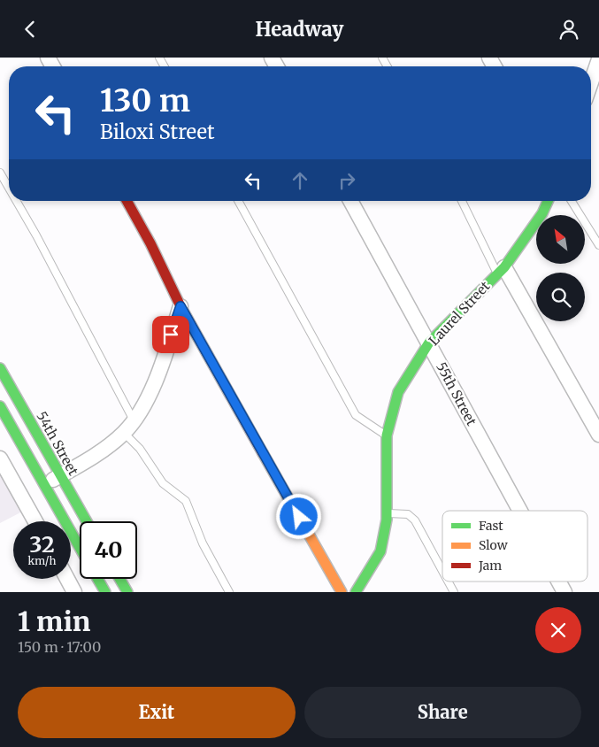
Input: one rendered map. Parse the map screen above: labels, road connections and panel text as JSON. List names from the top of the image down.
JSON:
{
  "streets": {
    "street": ["Laurel Street", "55th Street", "54th Street"]
  },
  "crossings": [
    ["Laurel Street", "55th Street"]
  ],
  "legend": ["Fast", "Slow", "Jam"],
  "north": "top left",
  "page": {
    "header": "Headway",
    "turn": ["130 m", "Biloxi Street"],
    "speed": "32 km/h",
    "limit": "40",
    "heading": ["1 min", "150 m · 17:00"],
    "buttons": ["Exit", "Share"]
  }
}
